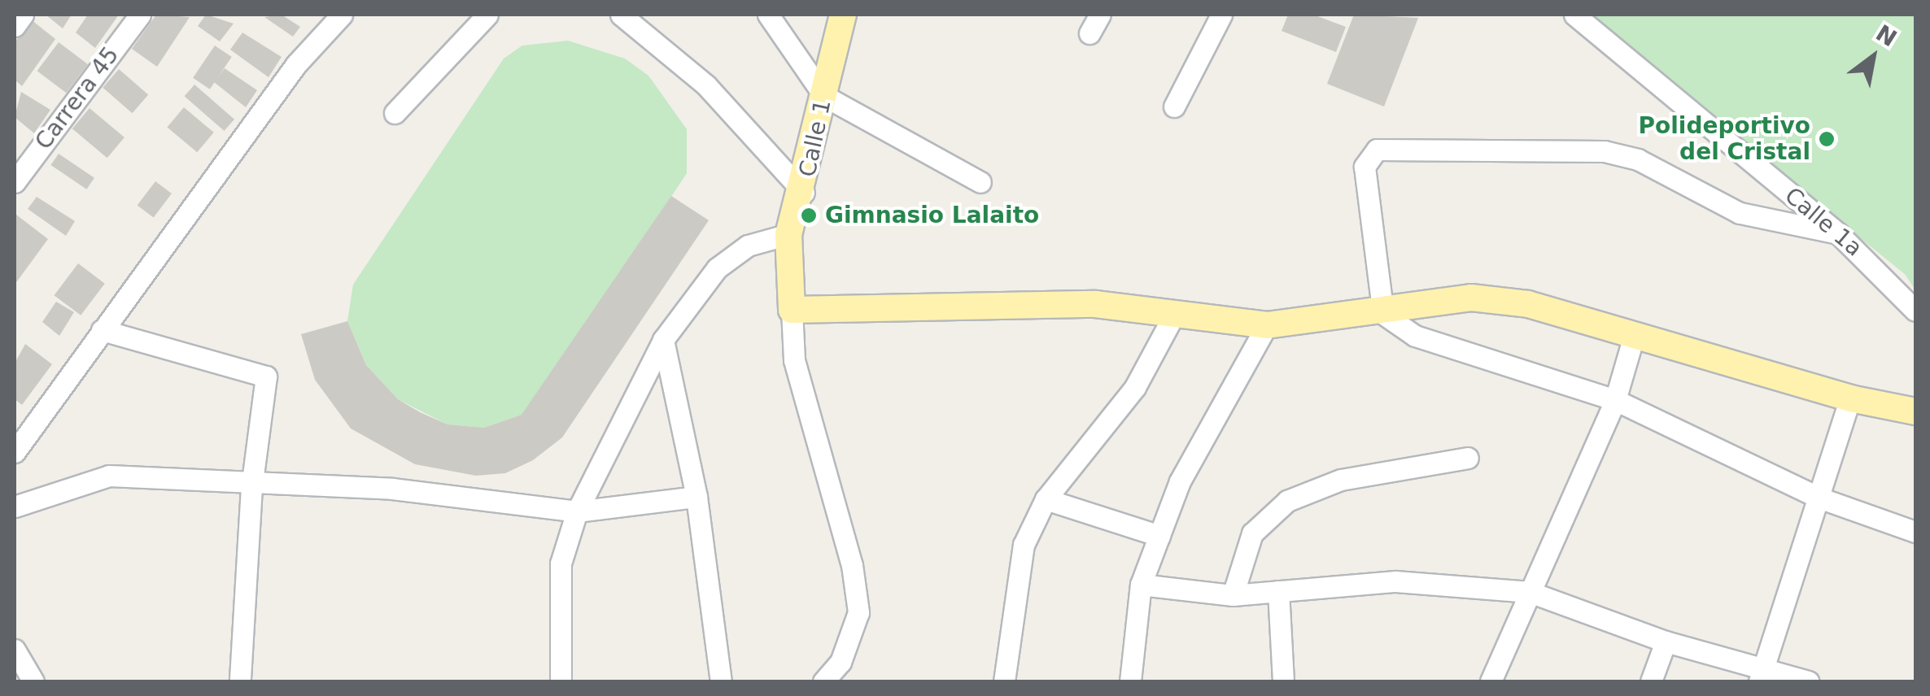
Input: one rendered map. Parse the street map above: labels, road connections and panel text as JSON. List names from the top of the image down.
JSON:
{
  "streets": {
    "main road": ["Calle 1"],
    "street": ["Carrera 45", "Calle 1a"]
  },
  "places": ["Polideportivo del Cristal", "Gimnasio Lalaito"],
  "north": "top right"
}
